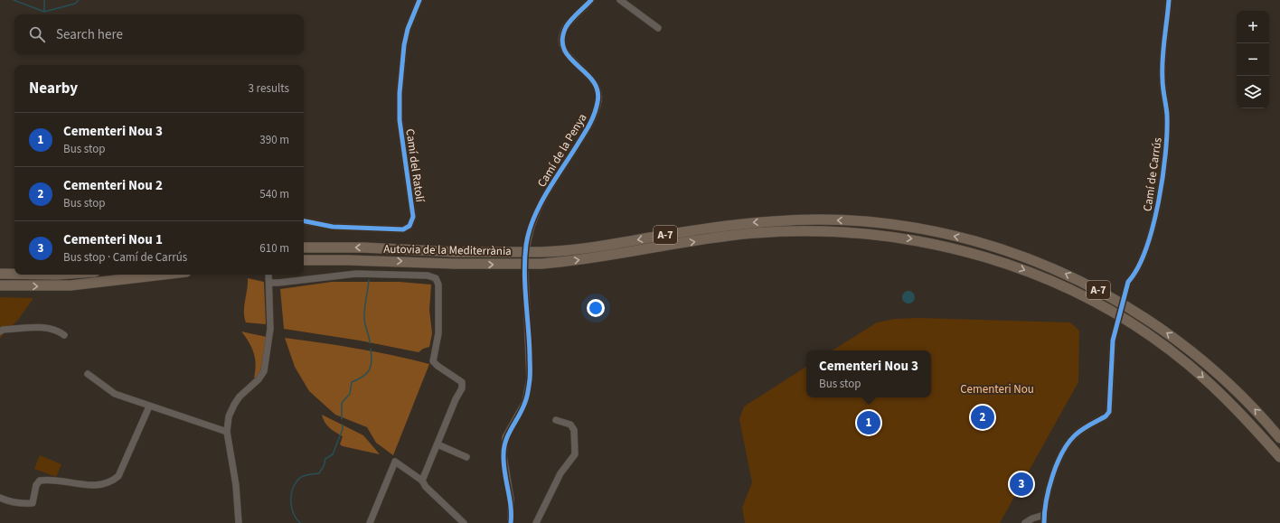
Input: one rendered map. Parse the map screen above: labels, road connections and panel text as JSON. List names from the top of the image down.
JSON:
{
  "streets": {
    "highway": ["A-7", "Autovia de la Mediterrània"],
    "street": ["Camí de la Penya", "Camí del Ratolí", "Camí de Carrús"]
  },
  "parks": ["Cementeri Nou"],
  "page": {
    "map_buttons": ["+", "−"],
    "search": "Search here",
    "heading": ["Nearby", "3 results"],
    "list": [
      {
        "mark": "1",
        "name": "Cementeri Nou 3",
        "note": "Bus stop",
        "value": "390 m"
      },
      {
        "mark": "2",
        "name": "Cementeri Nou 2",
        "note": "Bus stop",
        "value": "540 m"
      },
      {
        "mark": "3",
        "name": "Cementeri Nou 1",
        "note": "Bus stop · Camí de Carrús",
        "value": "610 m"
      }
    ],
    "popup": ["Cementeri Nou 3", "Bus stop"],
    "pins": ["2", "1", "3"]
  }
}
